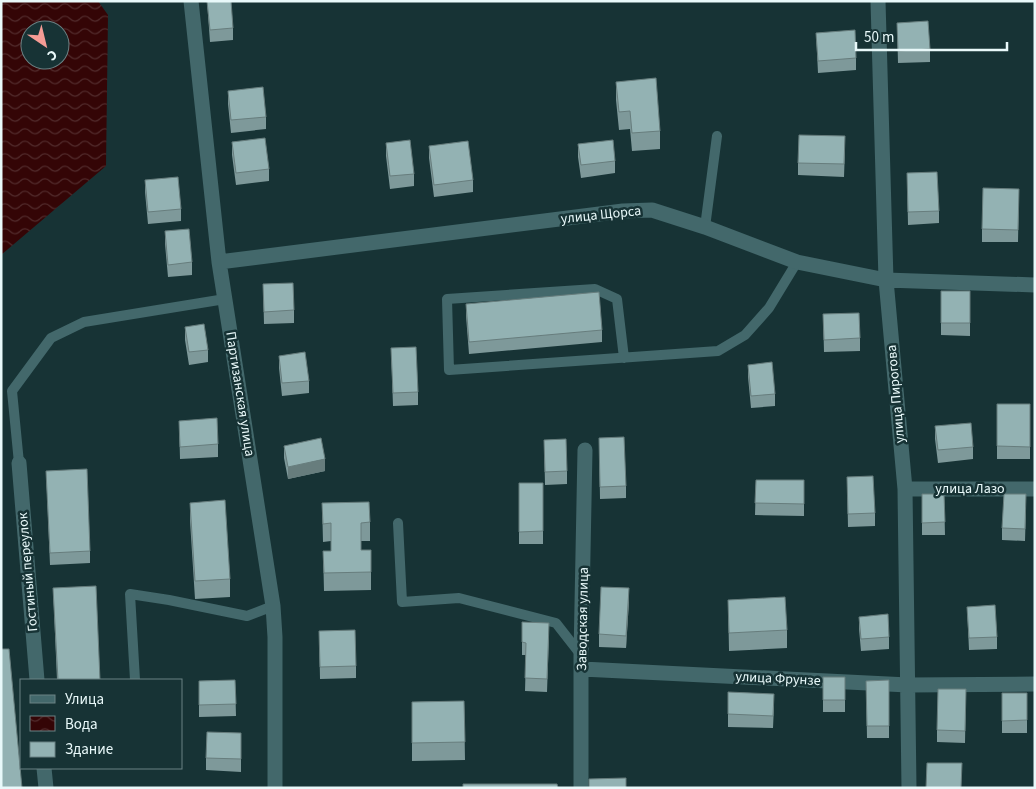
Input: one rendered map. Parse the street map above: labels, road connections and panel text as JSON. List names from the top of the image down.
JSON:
{
  "streets": {
    "street": [
      "улица Щорса",
      "Партизанская улица",
      "улица Пирогова",
      "улица Лазо",
      "Гостиный переулок",
      "Заводская улица",
      "улица Фрунзе"
    ]
  },
  "crossings": [
    ["улица Щорса", "Партизанская улица"],
    ["улица Щорса", "улица Пирогова"],
    ["улица Пирогова", "улица Лазо"],
    ["улица Пирогова", "улица Фрунзе"],
    ["Заводская улица", "улица Фрунзе"]
  ],
  "legend": ["Улица", "Вода", "Здание"],
  "scale_bar": "50 m",
  "north": "bottom right"
}
